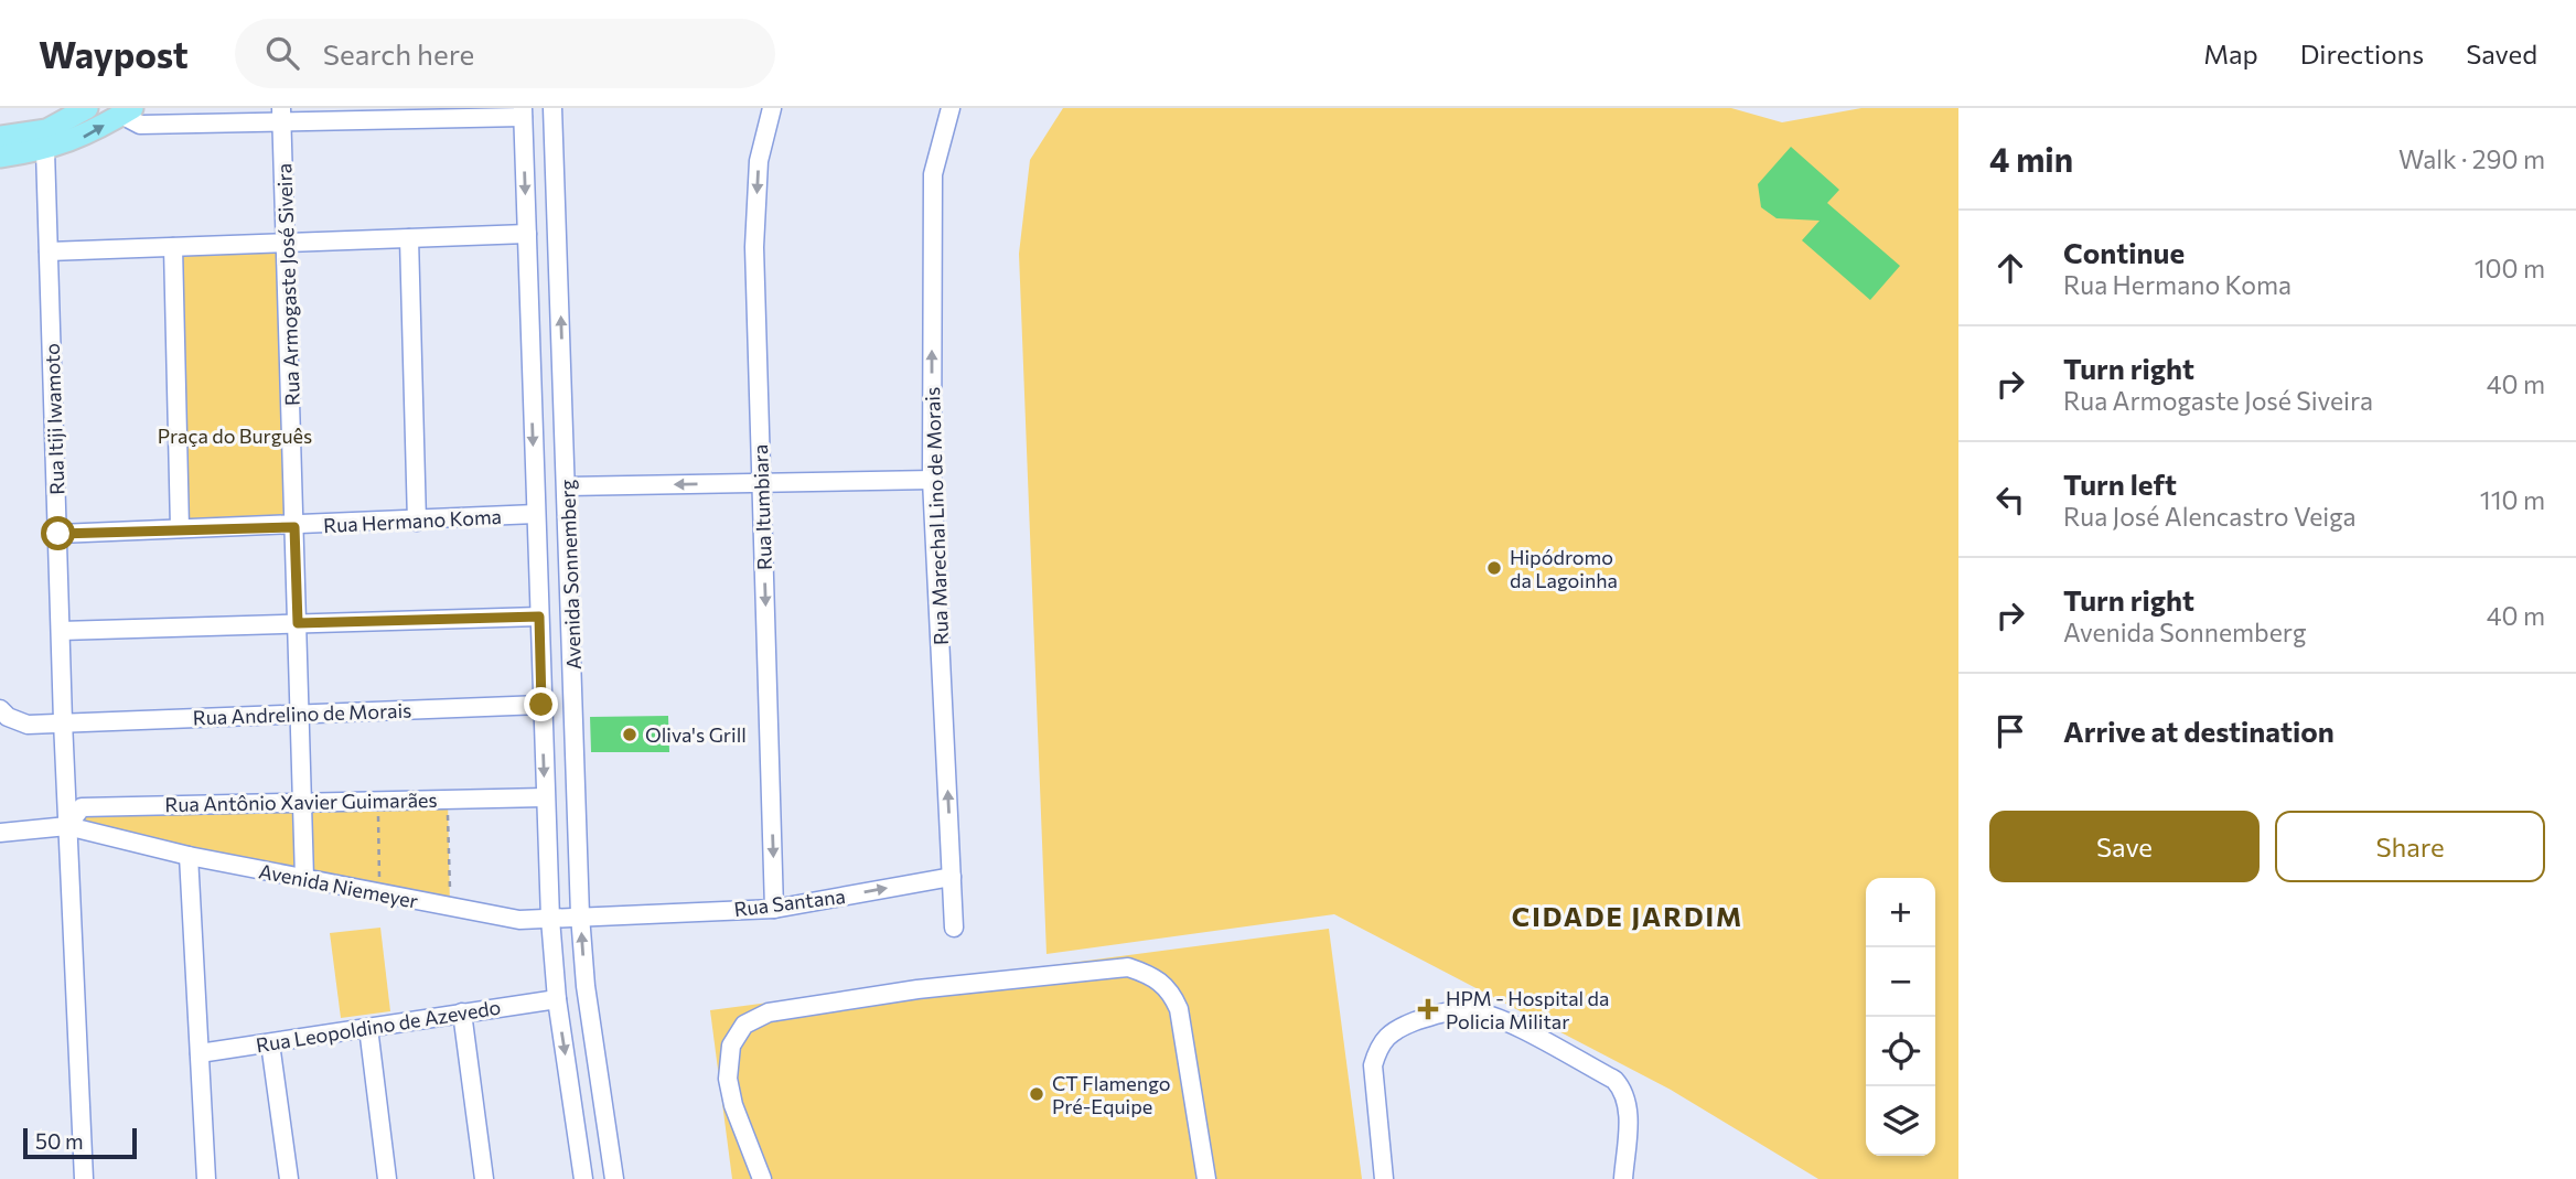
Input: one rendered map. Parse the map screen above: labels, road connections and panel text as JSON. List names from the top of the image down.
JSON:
{
  "streets": {
    "street": [
      "Rua Armogaste José Siveira",
      "Rua Itiji Iwamoto",
      "Rua Itumbiara",
      "Rua Marechal Lino de Morais",
      "Rua Hermano Koma",
      "Avenida Sonnemberg",
      "Rua Andrelino de Morais",
      "Rua Antônio Xavier Guimarães",
      "Avenida Niemeyer",
      "Rua Santana",
      "Rua Leopoldino de Azevedo"
    ]
  },
  "crossings": [
    ["Rua Armogaste José Siveira", "Rua Hermano Koma"],
    ["Rua Armogaste José Siveira", "Rua Andrelino de Morais"],
    ["Rua Armogaste José Siveira", "Rua Antônio Xavier Guimarães"],
    ["Rua Armogaste José Siveira", "Avenida Niemeyer"],
    ["Rua Itiji Iwamoto", "Rua Hermano Koma"],
    ["Rua Itiji Iwamoto", "Rua Andrelino de Morais"],
    ["Rua Itiji Iwamoto", "Rua Antônio Xavier Guimarães"],
    ["Rua Itiji Iwamoto", "Avenida Niemeyer"],
    ["Rua Itumbiara", "Rua Santana"],
    ["Rua Marechal Lino de Morais", "Rua Santana"],
    ["Rua Hermano Koma", "Avenida Sonnemberg"],
    ["Avenida Sonnemberg", "Rua Andrelino de Morais"],
    ["Avenida Sonnemberg", "Rua Antônio Xavier Guimarães"],
    ["Avenida Sonnemberg", "Avenida Niemeyer"],
    ["Avenida Sonnemberg", "Rua Santana"],
    ["Avenida Sonnemberg", "Rua Leopoldino de Azevedo"],
    ["Rua Antônio Xavier Guimarães", "Avenida Niemeyer"],
    ["Avenida Niemeyer", "Rua Santana"]
  ],
  "one_way": ["Rua Itumbiara", "Rua Marechal Lino de Morais", "Rua Santana"],
  "districts": ["CIDADE JARDIM"],
  "parks": ["Praça do Burguês"],
  "places": {
    "other": ["Hipódromo da Lagoinha", "Oliva's Grill", "CT Flamengo Pré-Equipe"],
    "health": ["HPM - Hospital da Policia Militar"]
  },
  "scale_bar": "50 m",
  "page": {
    "header": "Waypost",
    "search": "Search here",
    "nav": ["Map", "Directions", "Saved"],
    "heading": ["4 min", "Walk · 290 m"],
    "list": [
      ["Continue", "Rua Hermano Koma", "100 m"],
      ["Turn right", "Rua Armogaste José Siveira", "40 m"],
      ["Turn left", "Rua José Alencastro Veiga", "110 m"],
      ["Turn right", "Avenida Sonnemberg", "40 m"],
      "Arrive at destination"
    ],
    "buttons": ["Save", "Share"],
    "map_buttons": ["+", "−"],
    "scale": "50 m"
  }
}
